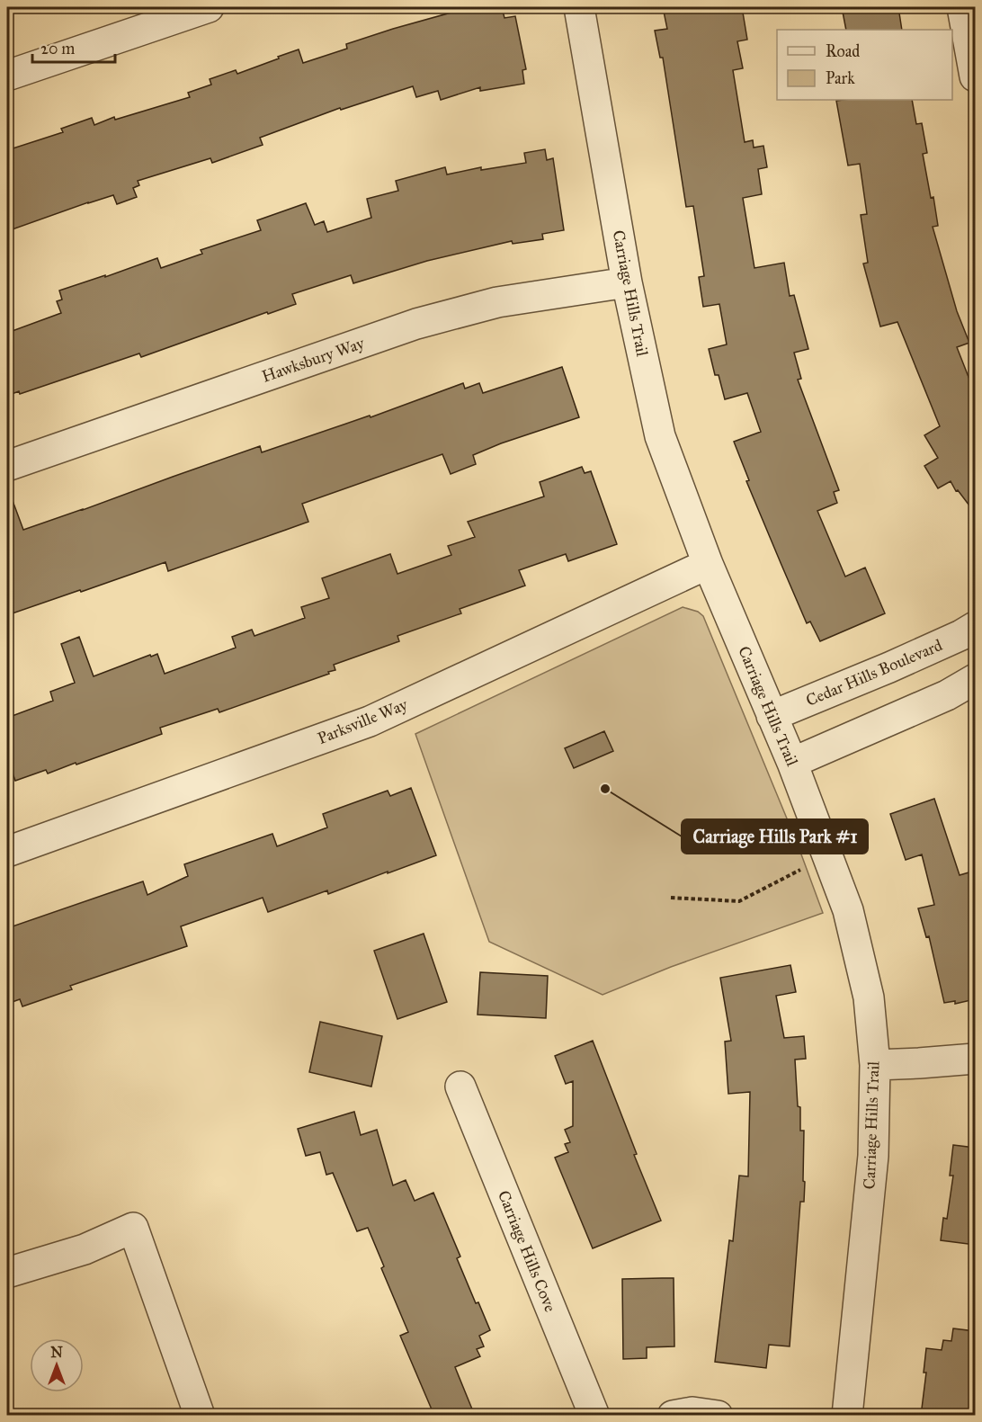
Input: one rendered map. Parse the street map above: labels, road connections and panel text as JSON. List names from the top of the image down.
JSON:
{
  "streets": {
    "street": [
      "Carriage Hills Trail",
      "Hawksbury Way",
      "Cedar Hills Boulevard",
      "Parksville Way",
      "Carriage Hills Cove"
    ]
  },
  "crossings": [
    ["Carriage Hills Trail", "Hawksbury Way"],
    ["Carriage Hills Trail", "Cedar Hills Boulevard"],
    ["Carriage Hills Trail", "Parksville Way"]
  ],
  "places": ["Carriage Hills Park #1"],
  "legend": ["Road", "Park"],
  "scale_bar": "20 m",
  "north": "top"
}
